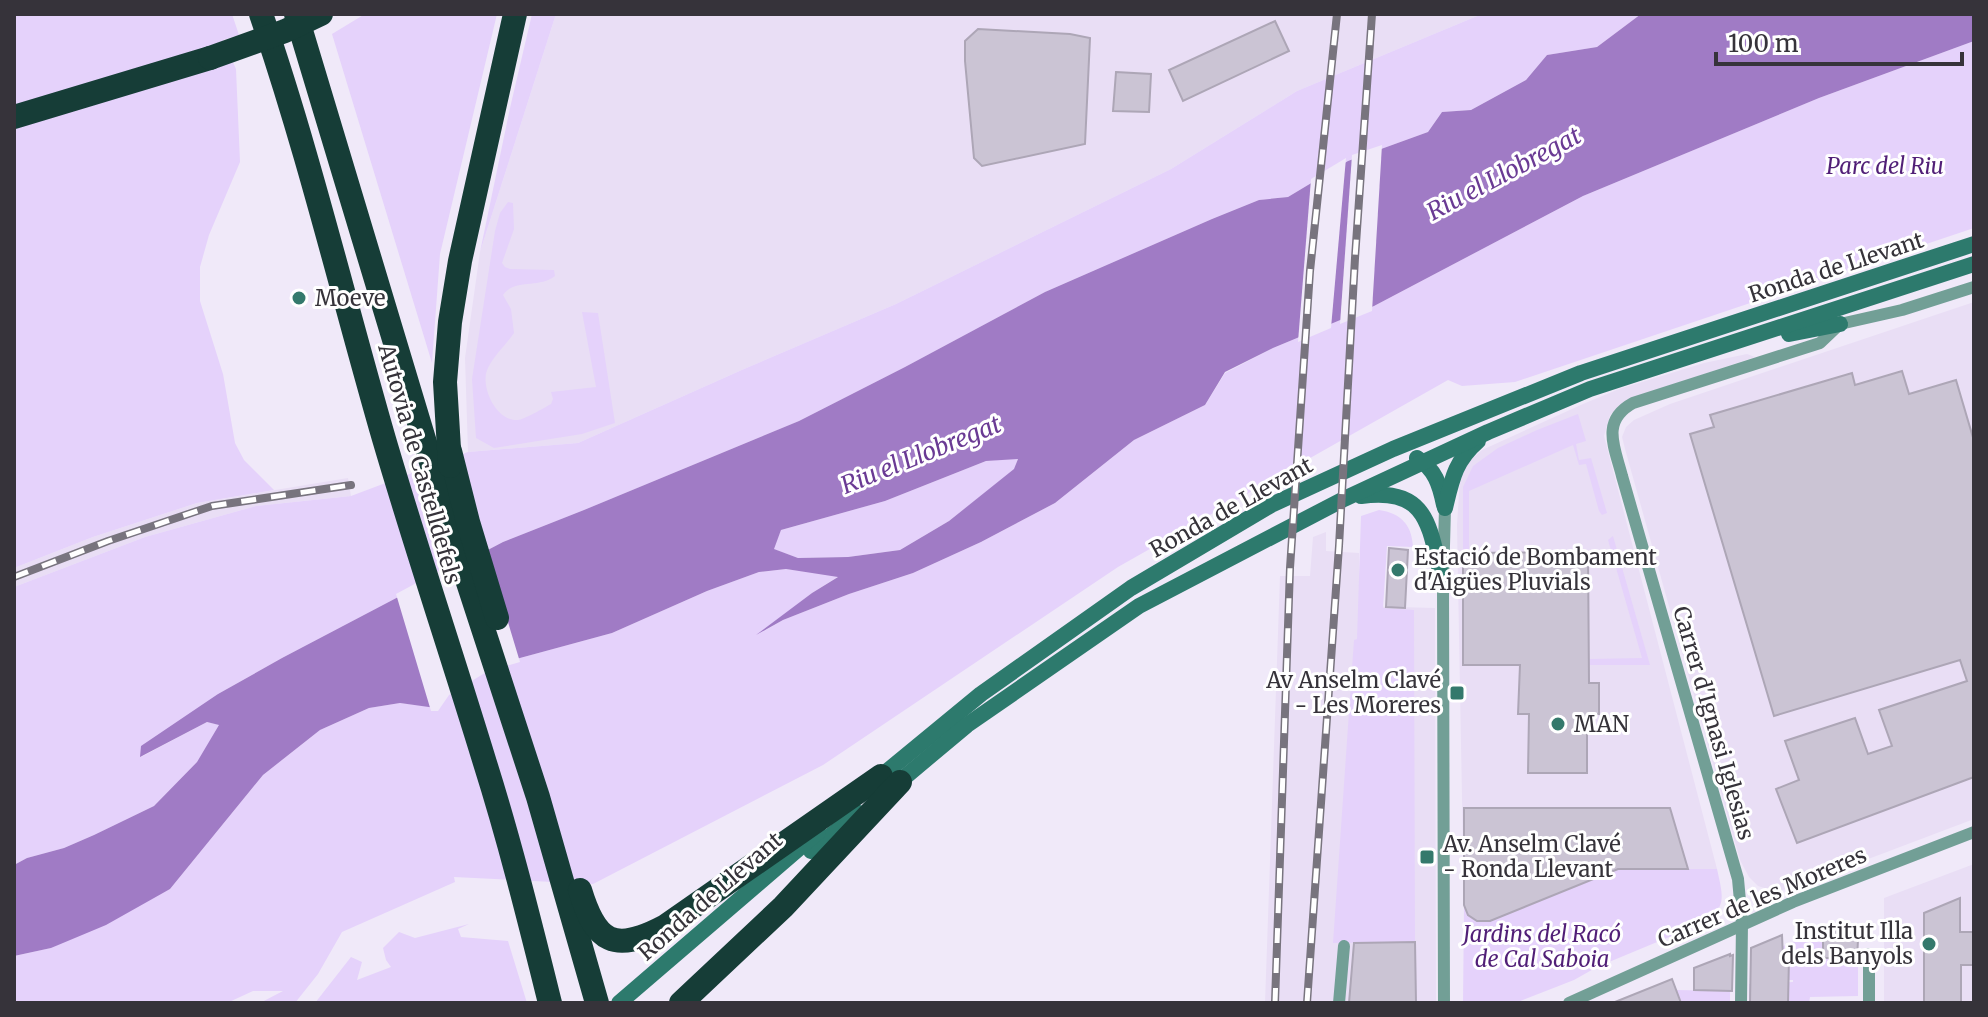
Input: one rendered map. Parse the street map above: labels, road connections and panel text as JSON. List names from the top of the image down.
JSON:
{
  "streets": {
    "highway": ["Autovia de Castelldefels"],
    "main road": ["Ronda de Llevant"],
    "street": ["Carrer d'Ignasi Iglesias", "Carrer de les Moreres"]
  },
  "crossings": [
    ["Carrer d'Ignasi Iglesias", "Carrer de les Moreres"]
  ],
  "water": ["Riu el Llobregat"],
  "parks": ["Parc del Riu", "Jardins del Racó de Cal Saboia"],
  "places": {
    "other": [
      "Moeve",
      "Estació de Bombament d'Aigües Pluvials",
      "MAN",
      "Institut Illa dels Banyols"
    ],
    "transit": ["Av Anselm Clavé - Les Moreres", "Av. Anselm Clavé - Ronda Llevant"]
  },
  "scale_bar": "100 m"
}
